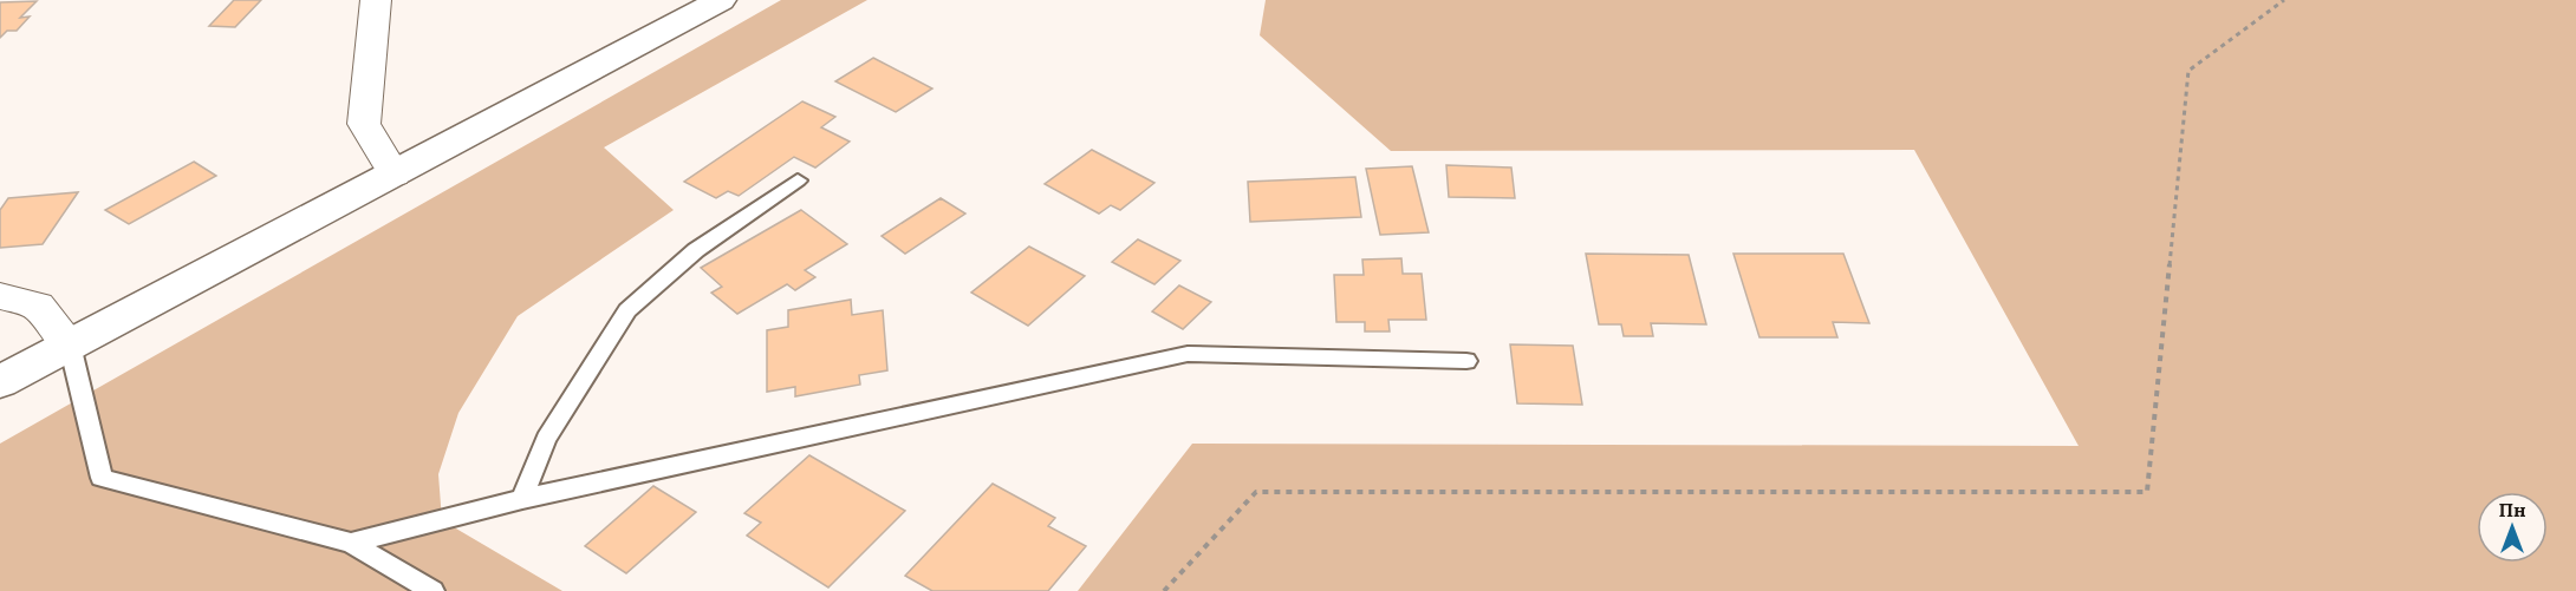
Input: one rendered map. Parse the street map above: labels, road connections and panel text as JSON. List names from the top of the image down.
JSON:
{
  "north": "top"
}
